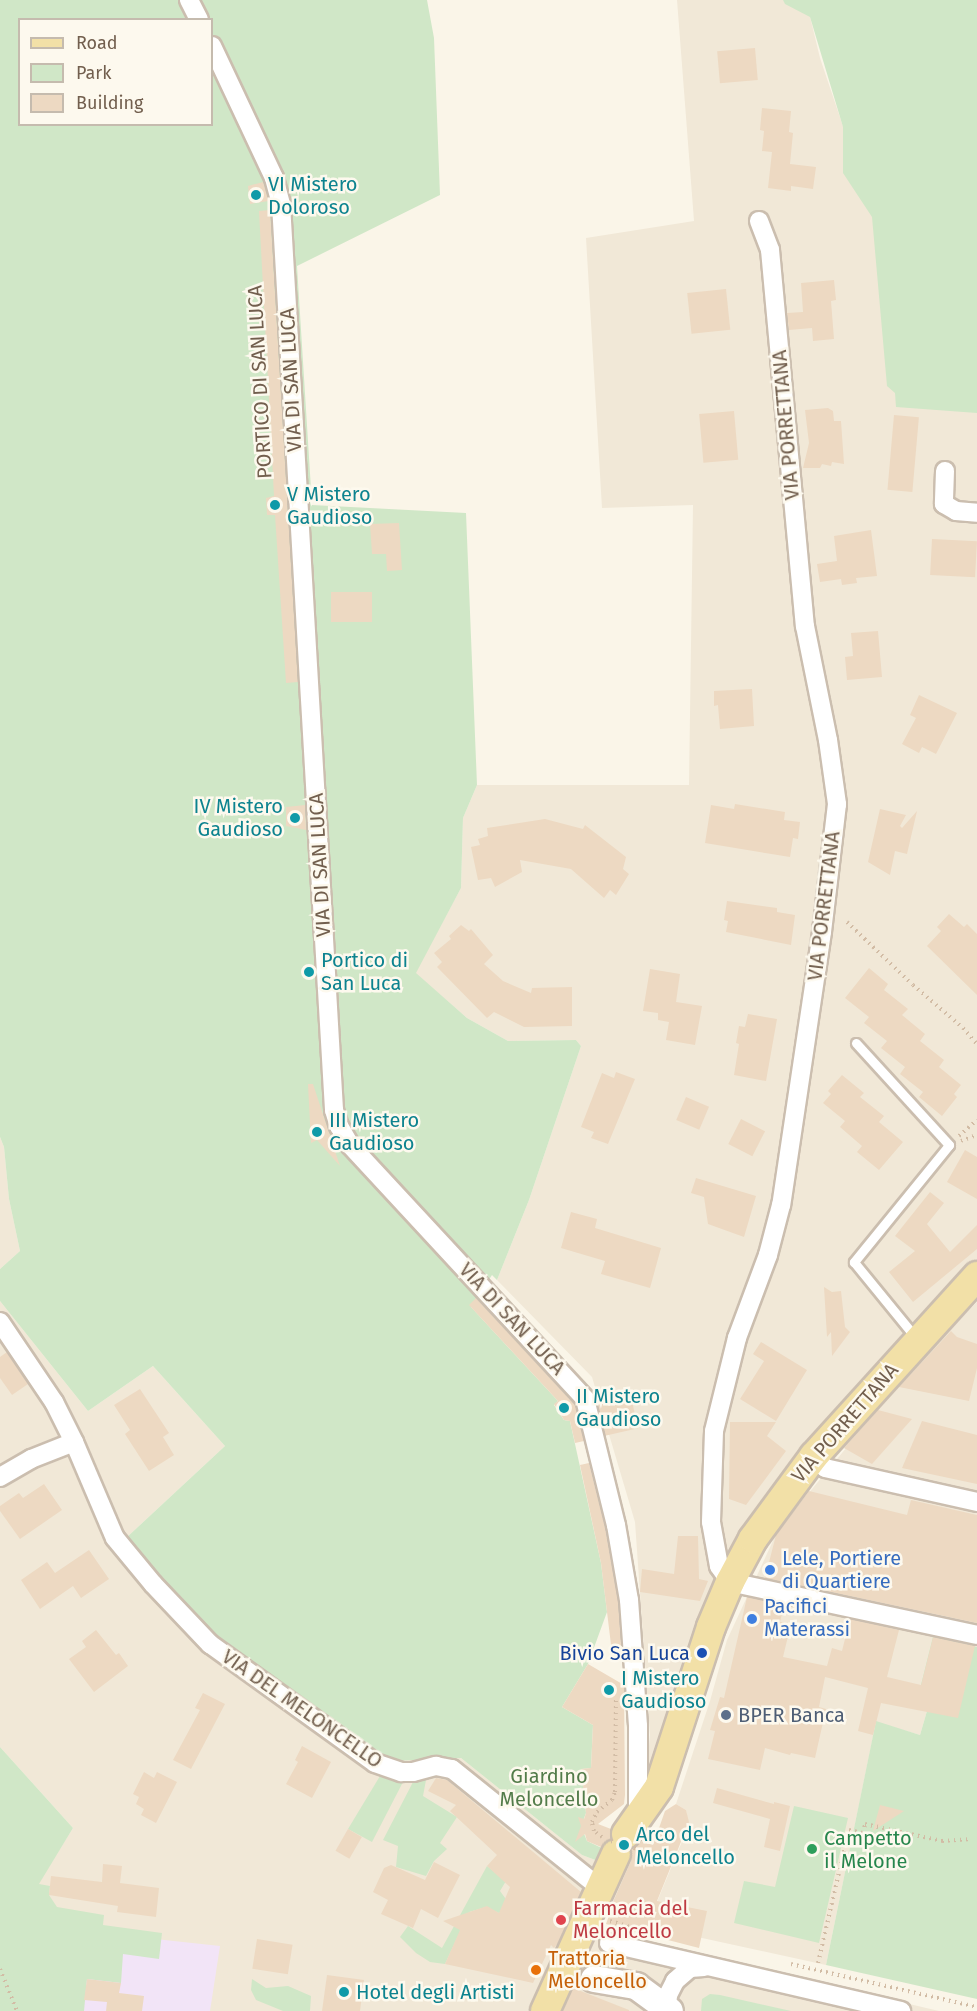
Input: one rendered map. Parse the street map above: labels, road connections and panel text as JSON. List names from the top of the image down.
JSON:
{
  "streets": {
    "main road": ["VIA PORRETTANA"],
    "street": ["VIA DI SAN LUCA", "VIA DEL MELONCELLO"]
  },
  "crossings": [
    ["VIA DI SAN LUCA", "VIA PORRETTANA"],
    ["VIA PORRETTANA", "VIA DEL MELONCELLO"]
  ],
  "parks": ["Giardino Meloncello"],
  "places": [
    "VI Mistero Doloroso",
    "V Mistero Gaudioso",
    "IV Mistero Gaudioso",
    "Portico di San Luca",
    "III Mistero Gaudioso",
    "II Mistero Gaudioso",
    "Lele, Portiere di Quartiere",
    "Pacifici Materassi",
    "Bivio San Luca",
    "I Mistero Gaudioso",
    "BPER Banca",
    "Arco del Meloncello",
    "Campetto il Melone",
    "Farmacia del Meloncello",
    "Trattoria Meloncello",
    "Hotel degli Artisti"
  ],
  "legend": ["Road", "Park", "Building"]
}
